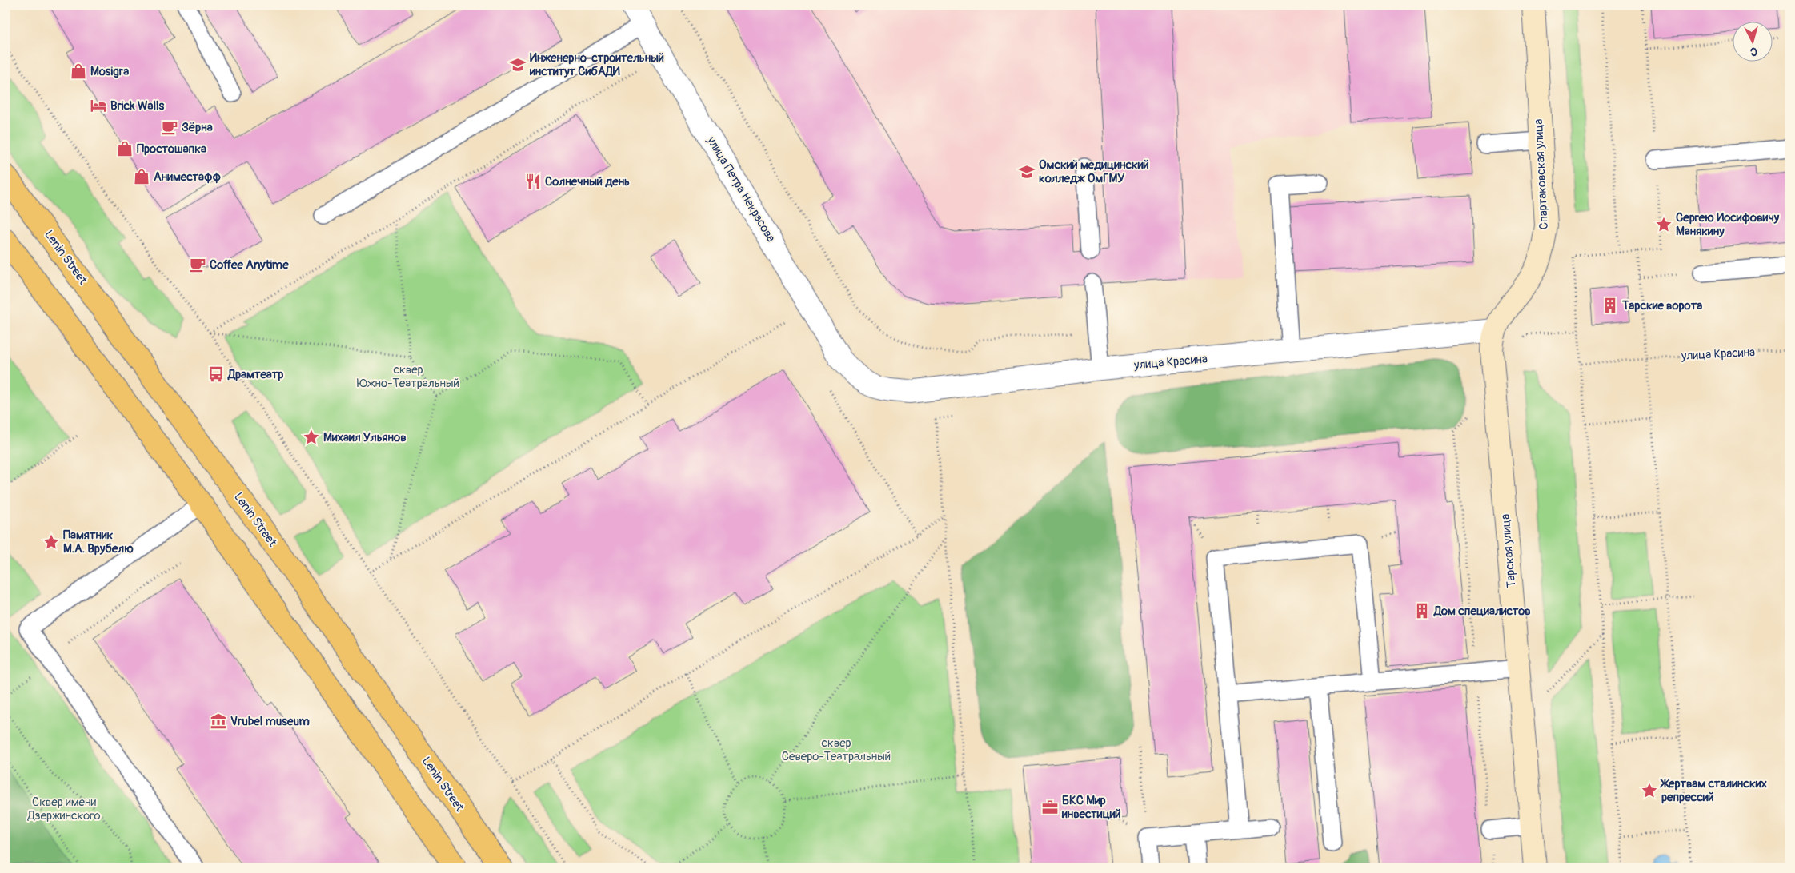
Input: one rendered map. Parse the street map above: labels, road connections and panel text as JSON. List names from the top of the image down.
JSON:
{
  "streets": {
    "main road": ["Lenin Street"],
    "street": [
      "Спартаковская улица",
      "улица Петра Некрасова",
      "улица Красина",
      "Тарская улица"
    ]
  },
  "crossings": [
    ["Спартаковская улица", "улица Красина"],
    ["Спартаковская улица", "Тарская улица"],
    ["улица Петра Некрасова", "улица Красина"],
    ["улица Красина", "Тарская улица"]
  ],
  "parks": ["сквер Южно-Театральный", "сквер Северо-Театральный", "Сквер имени Дзержинского"],
  "places": {
    "school or university": ["Инженерно-строительный институт СибАДИ", "Омский медицинский колледж ОмГМУ"],
    "shop": ["Mosigra", "Простошапка", "Аниместафф"],
    "hotel": ["Brick Walls"],
    "cafe": ["Зёрна", "Coffee Anytime"],
    "restaurant": ["Солнечный день"],
    "place": [
      "Сергею Иосифовичу Манякину",
      "Михаил Ульянов",
      "Памятник М.А. Врубелю",
      "Жертвам сталинских репрессий"
    ],
    "building": ["Тарские ворота", "Дом специалистов"],
    "bus stop": ["Драмтеатр"],
    "museum": ["Vrubel museum"],
    "office": ["БКС Мир инвестиций"]
  },
  "north": "bottom"
}
